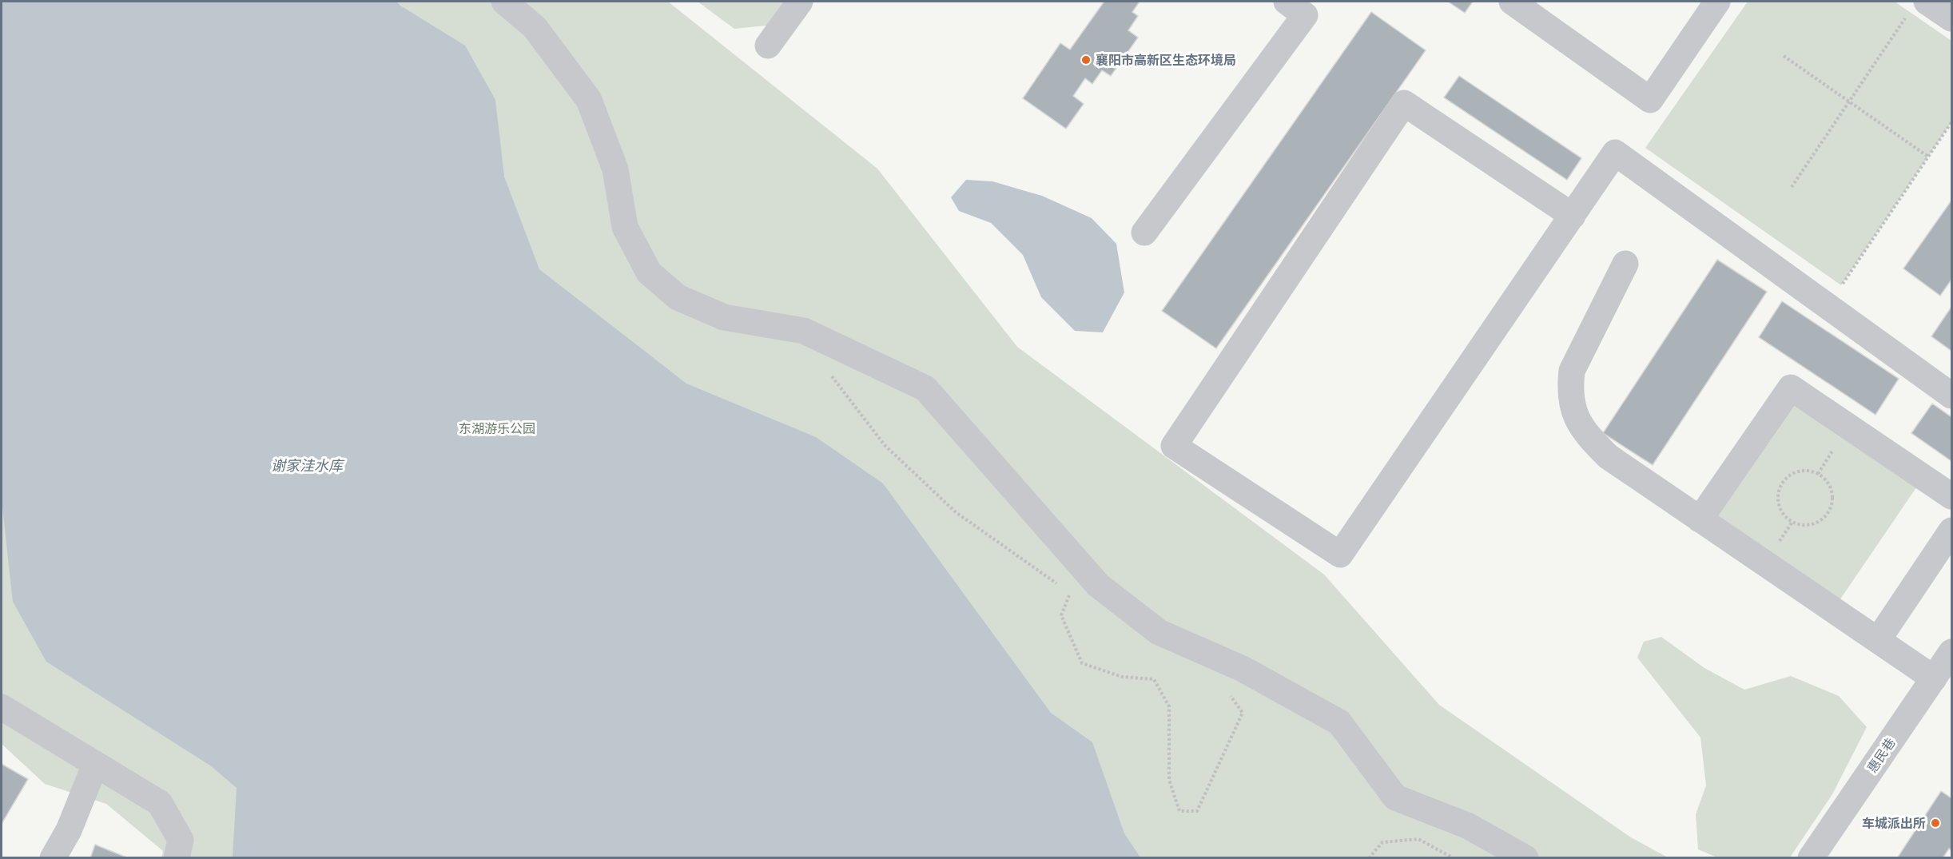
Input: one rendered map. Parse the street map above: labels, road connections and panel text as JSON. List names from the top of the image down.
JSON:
{
  "streets": {
    "street": ["惠民巷"]
  },
  "water": ["谢家洼水库"],
  "parks": ["东湖游乐公园"],
  "places": ["襄阳市高新区生态环境局", "车城派出所"]
}
